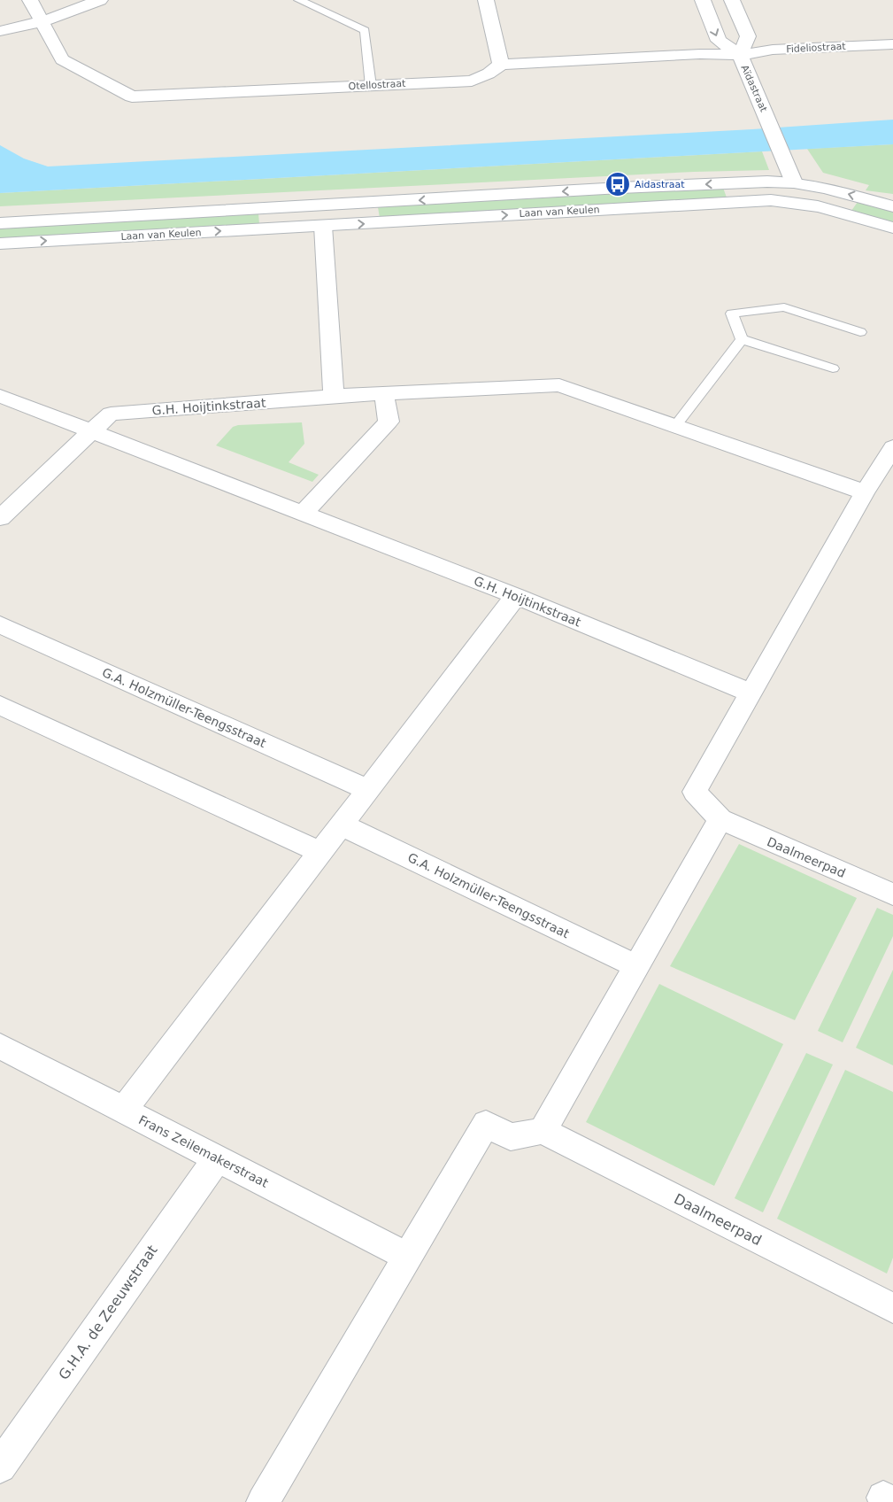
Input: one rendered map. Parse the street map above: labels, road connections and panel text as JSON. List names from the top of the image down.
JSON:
{
  "streets": {
    "street": [
      "Fideliostraat",
      "Otellostraat",
      "Aïdastraat",
      "Laan van Keulen",
      "G.H. Hoijtinkstraat",
      "G.A. Holzmüller-Teengsstraat",
      "Daalmeerpad",
      "Frans Zeilemakerstraat",
      "G.H.A. de Zeeuwstraat"
    ]
  },
  "crossings": [
    ["Fideliostraat", "Otellostraat"],
    ["Fideliostraat", "Aïdastraat"],
    ["Otellostraat", "Aïdastraat"],
    ["Aïdastraat", "Laan van Keulen"],
    ["G.H. Hoijtinkstraat", "Daalmeerpad"],
    ["Frans Zeilemakerstraat", "G.H.A. de Zeeuwstraat"]
  ],
  "places": {
    "bus stop": ["Aidastraat"]
  }
}
